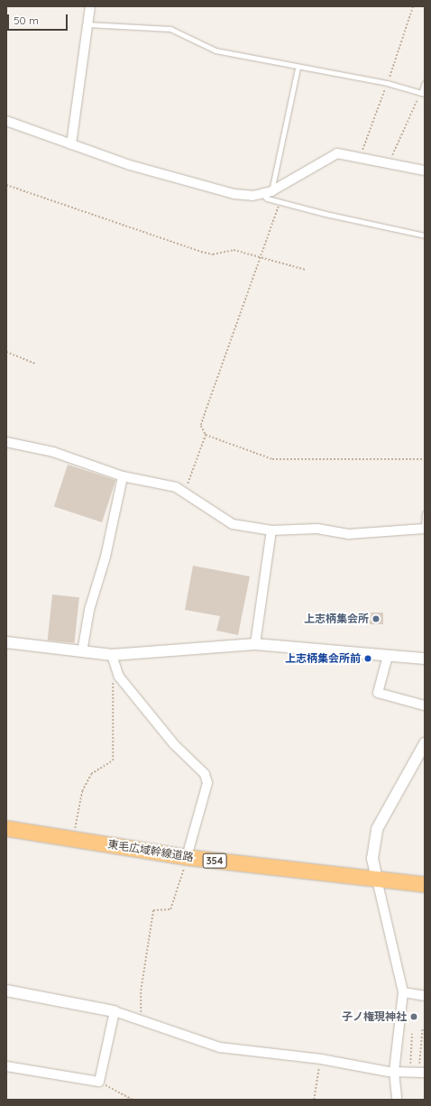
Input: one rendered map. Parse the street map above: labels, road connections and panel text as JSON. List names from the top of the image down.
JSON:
{
  "streets": {
    "highway": ["東毛広域幹線道路", "354"]
  },
  "places": ["上志柄集会所", "上志柄集会所前", "子ノ権現神社"],
  "scale_bar": "50 m"
}
